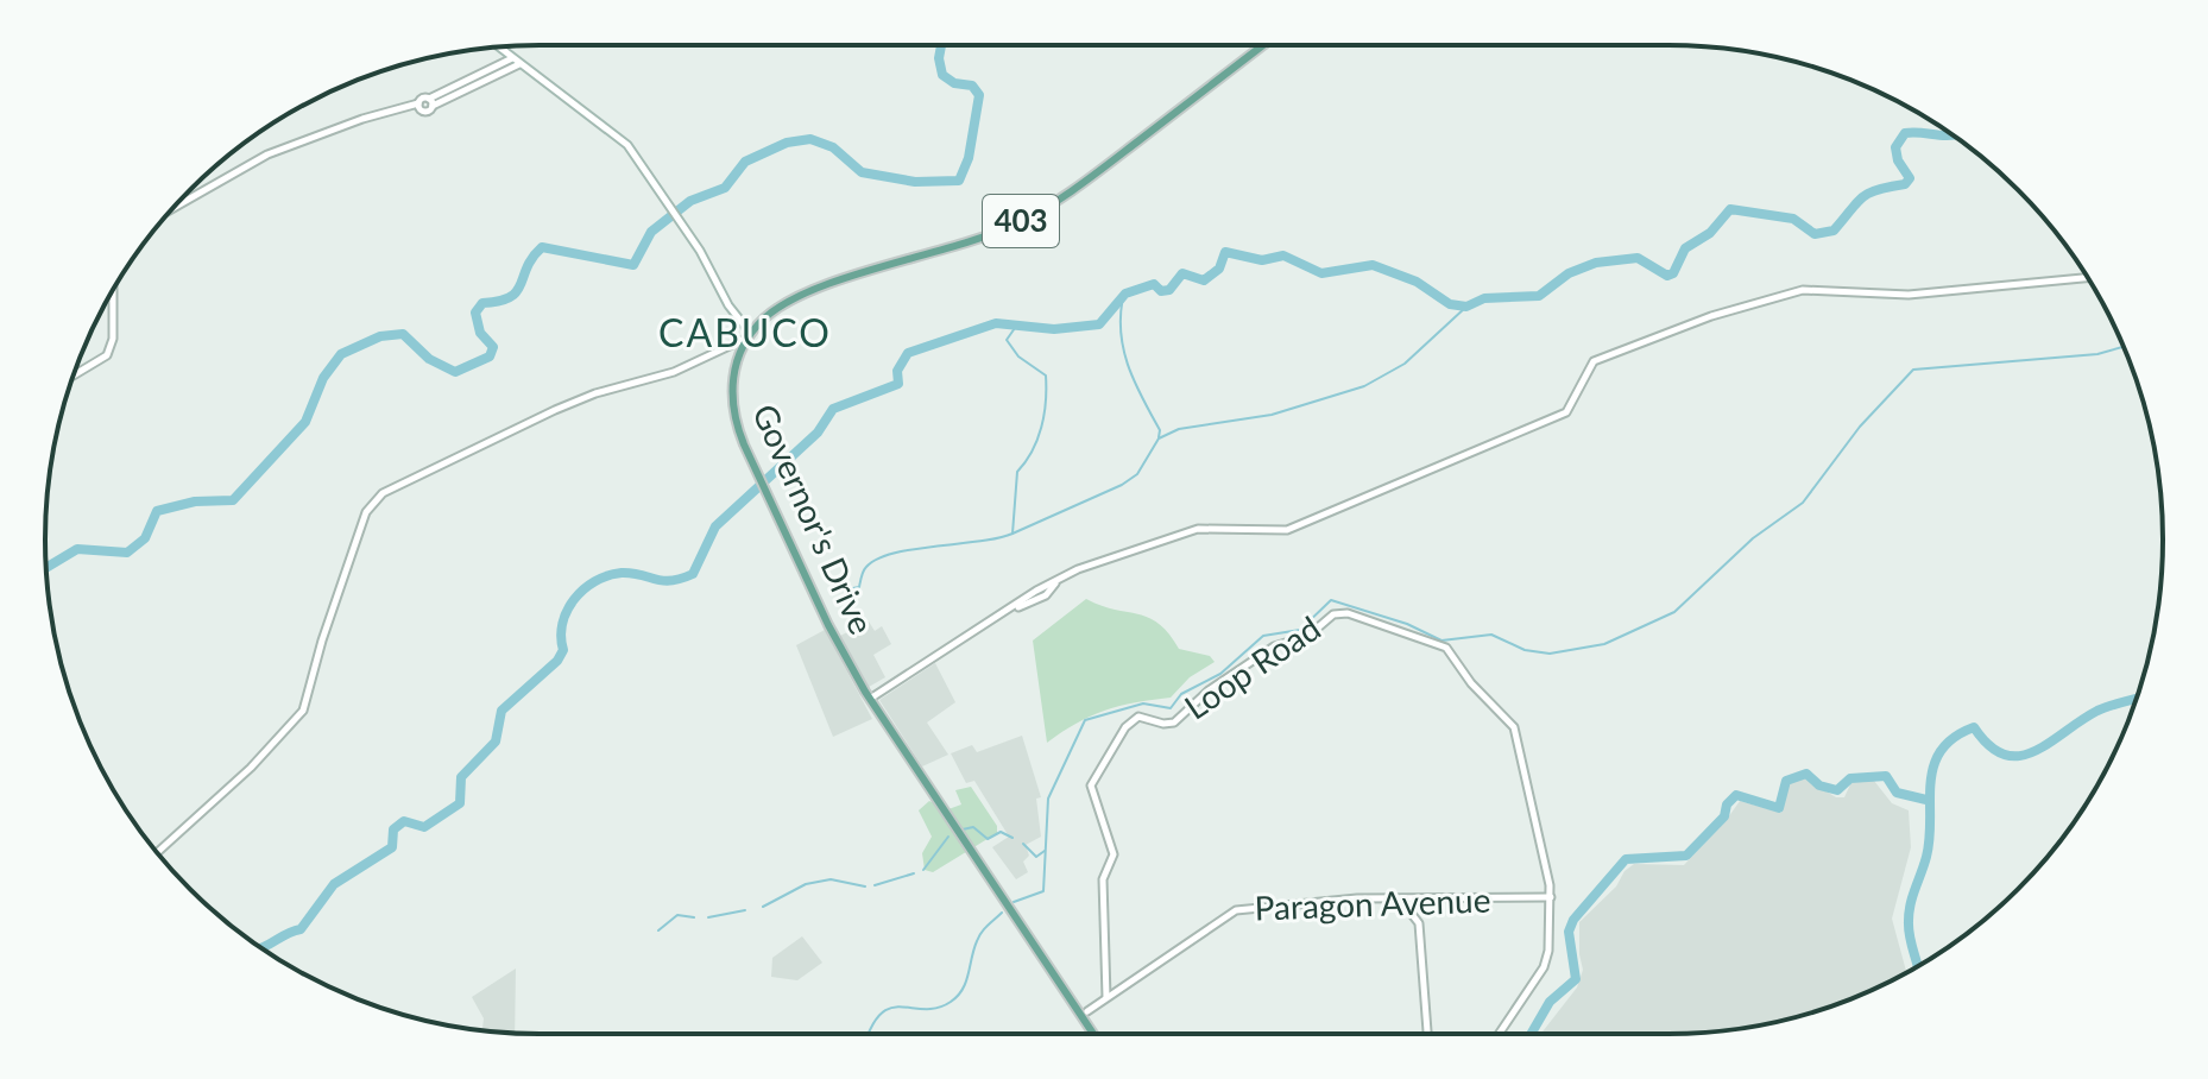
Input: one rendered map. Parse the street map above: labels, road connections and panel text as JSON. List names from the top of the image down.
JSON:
{
  "streets": {
    "main road": ["403", "Governor's Drive"],
    "street": ["Loop Road", "Paragon Avenue"]
  },
  "crossings": [
    ["403", "Governor's Drive"],
    ["Loop Road", "Paragon Avenue"]
  ],
  "districts": ["CABUCO"]
}
